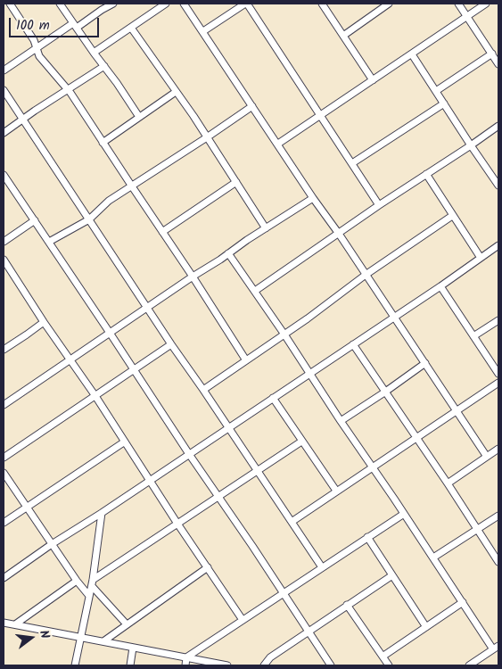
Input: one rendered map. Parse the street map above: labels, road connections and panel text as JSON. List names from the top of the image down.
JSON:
{
  "scale_bar": "100 m",
  "north": "right"
}
